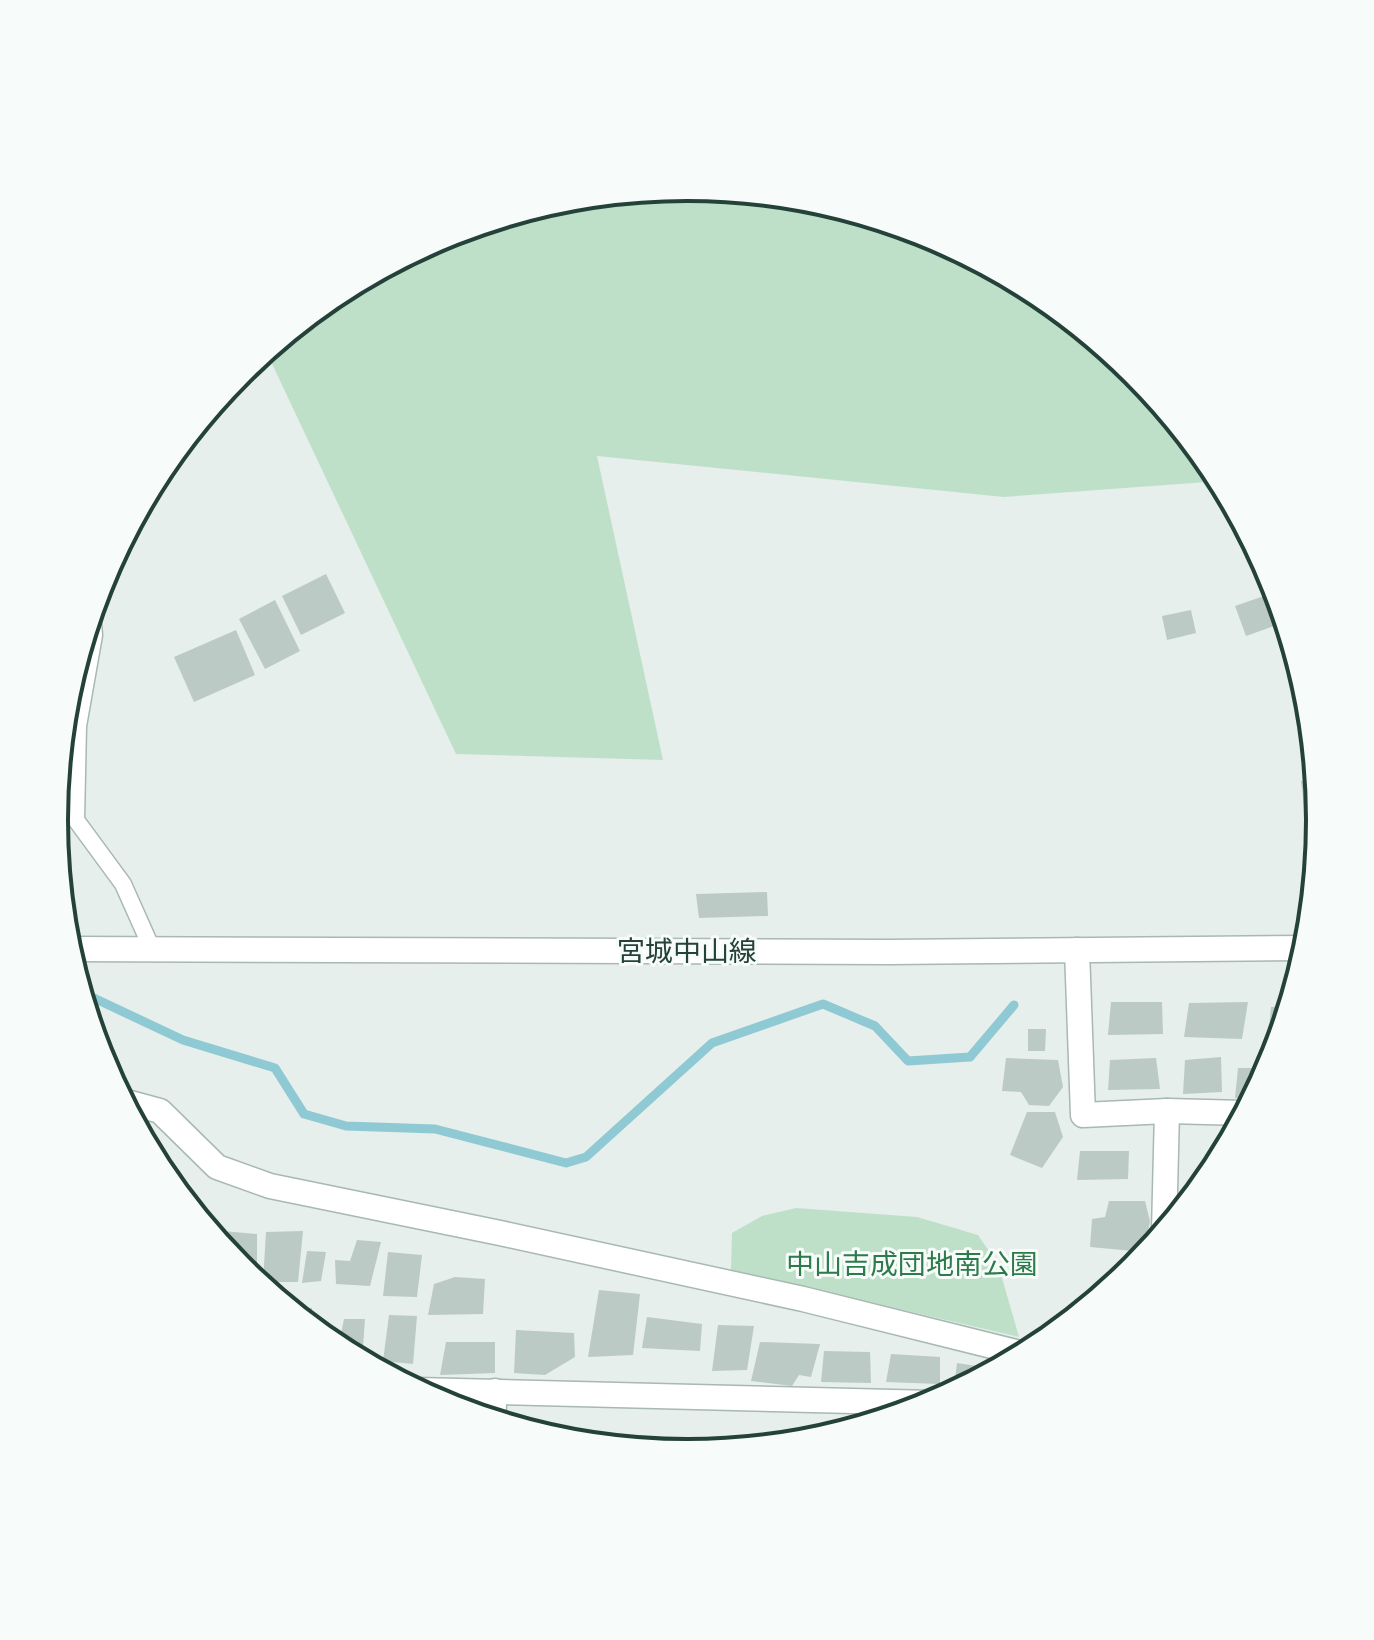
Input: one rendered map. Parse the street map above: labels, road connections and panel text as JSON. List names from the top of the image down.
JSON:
{
  "streets": {
    "street": ["宮城中山線"]
  },
  "parks": ["中山吉成団地南公園"]
}
